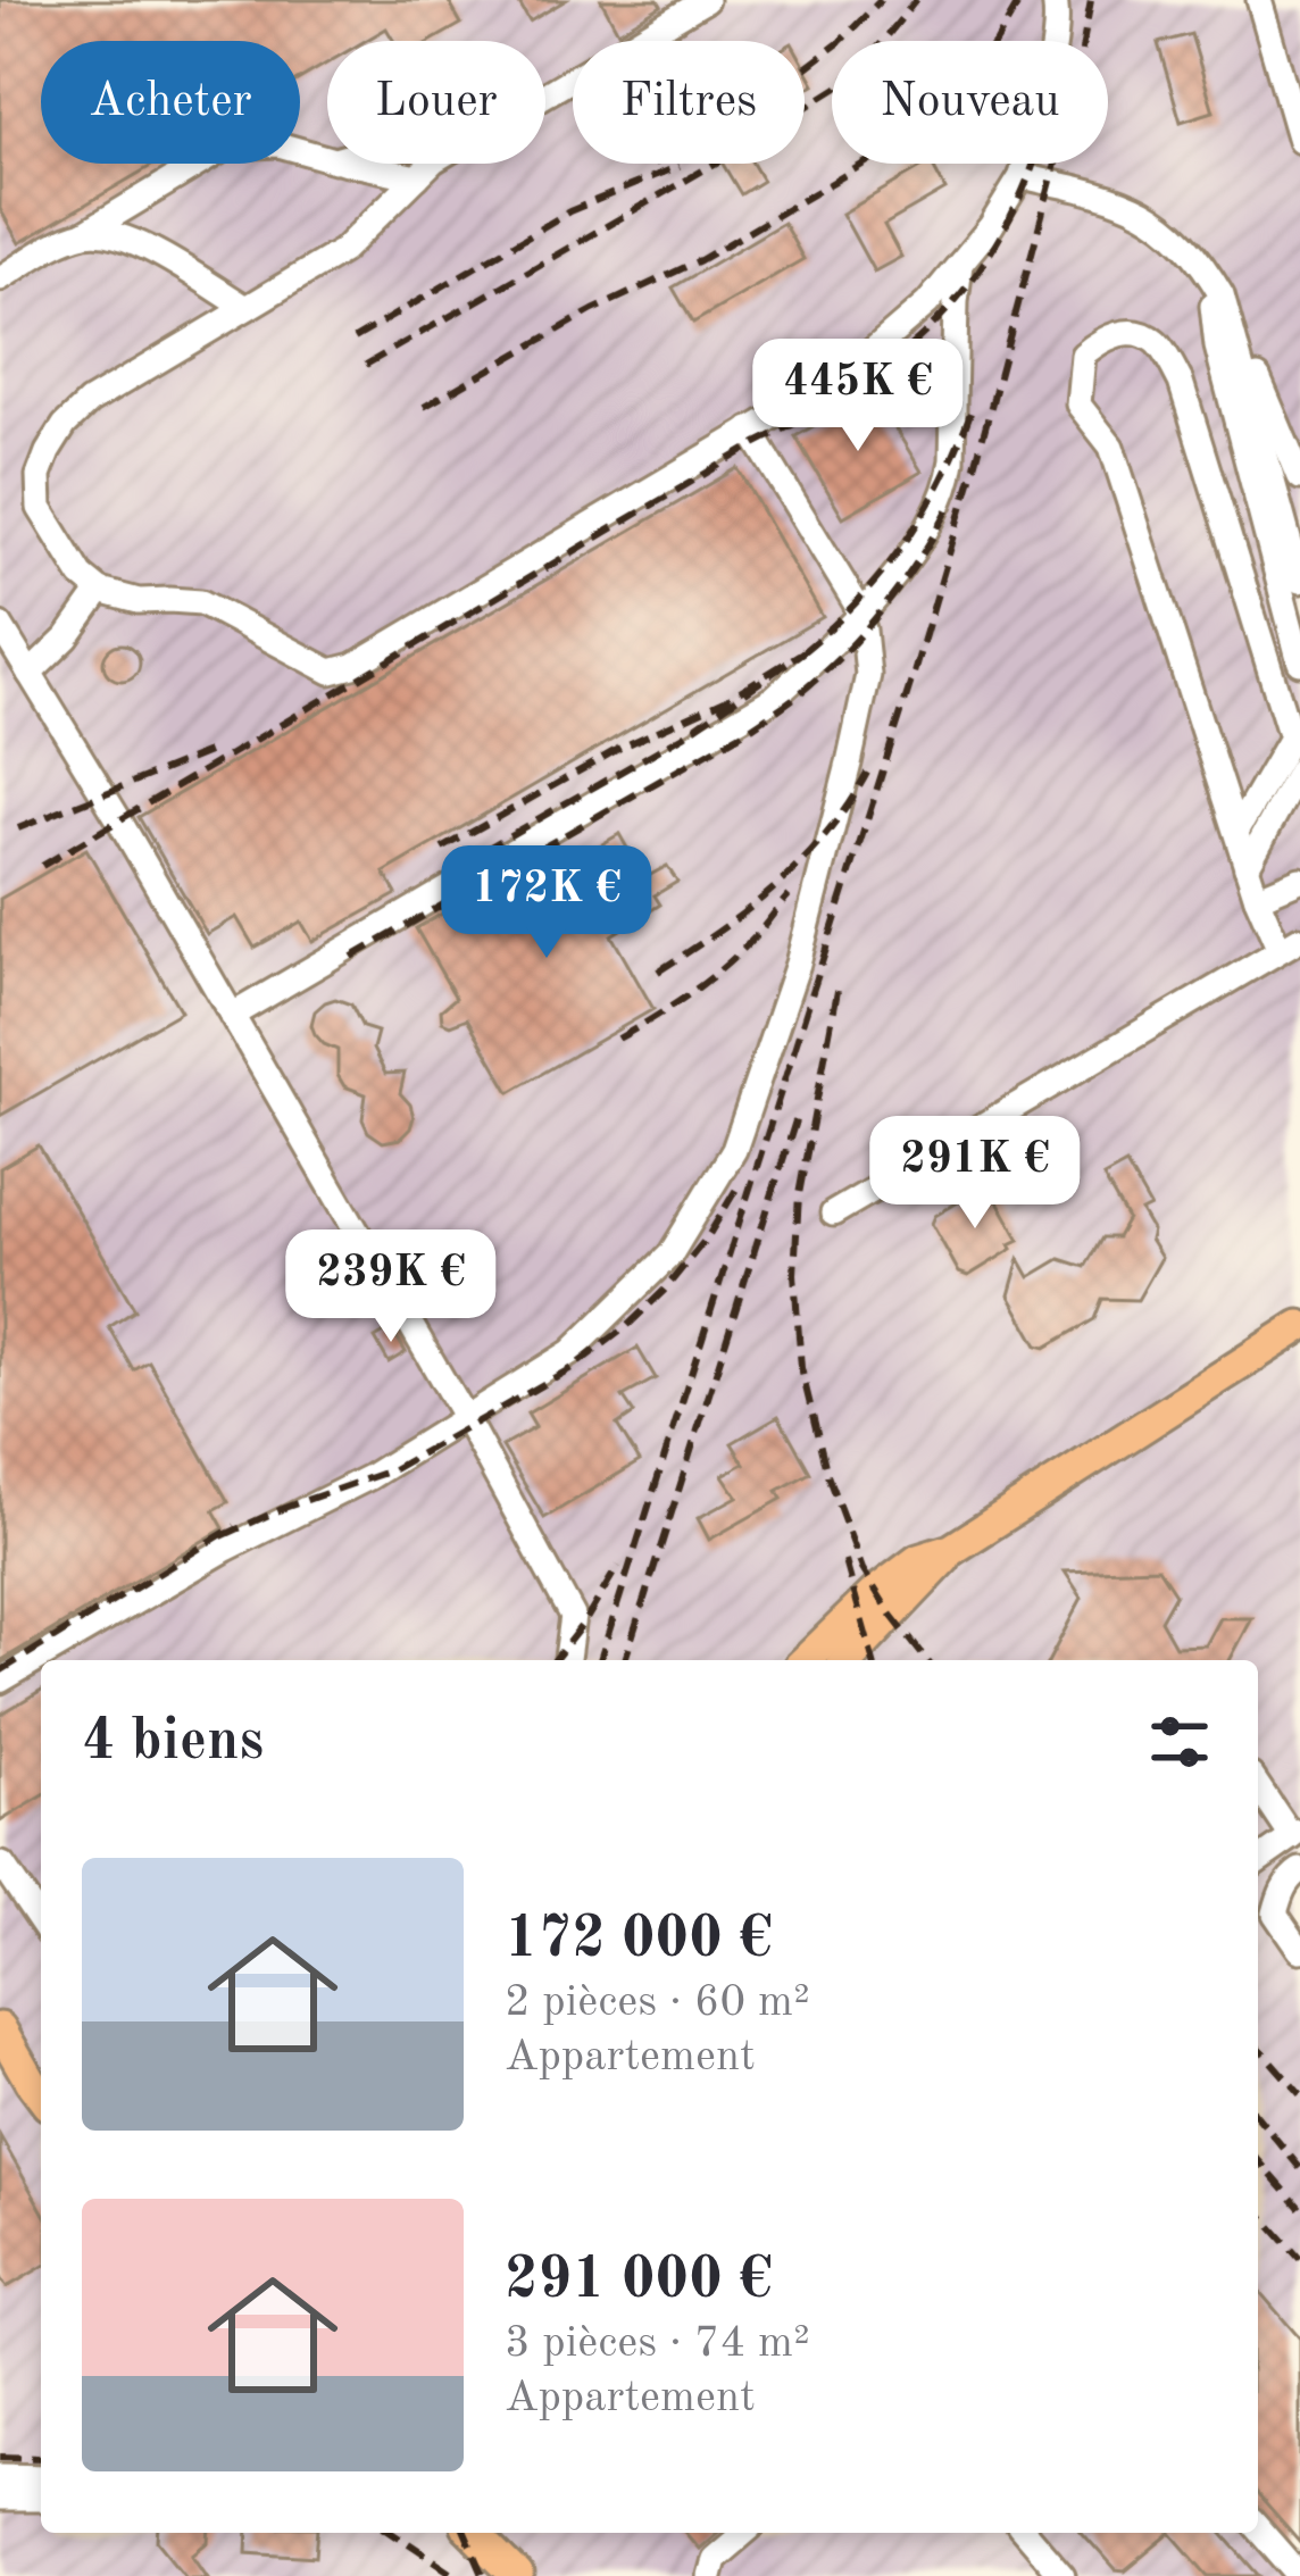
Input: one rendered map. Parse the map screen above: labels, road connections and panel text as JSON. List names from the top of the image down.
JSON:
{
  "page": {
    "chip": [
      "Acheter",
      "Louer",
      "Filtres",
      "Nouveau"
    ],
    "price": [
      "445K €",
      "172K €",
      "291K €",
      "239K €"
    ],
    "heading": "4 biens",
    "list": [
      {
        "name": "172 000 €",
        "note": "2 pièces · 60 m² · Appartement"
      },
      {
        "name": "291 000 €",
        "note": "3 pièces · 74 m² · Appartement"
      }
    ]
  }
}
